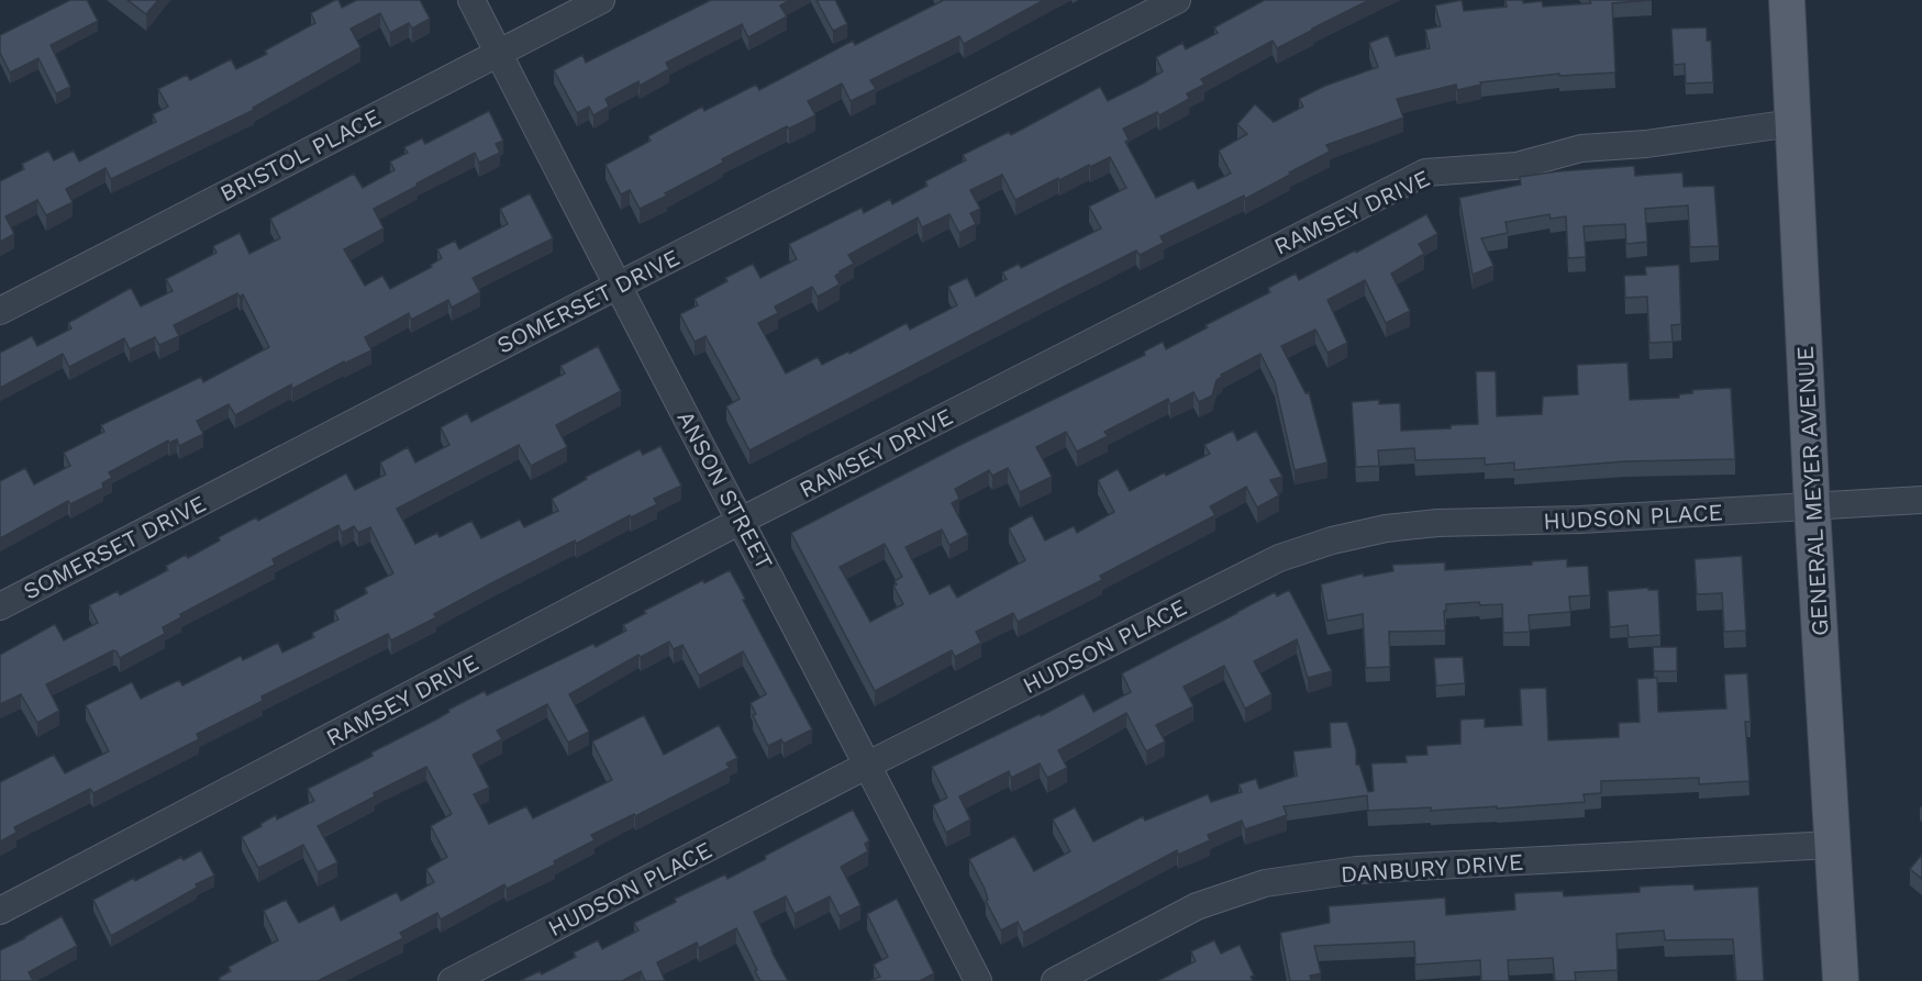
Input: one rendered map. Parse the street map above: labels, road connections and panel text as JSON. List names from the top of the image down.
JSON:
{
  "streets": {
    "main road": ["GENERAL MEYER AVENUE"],
    "street": [
      "BRISTOL PLACE",
      "RAMSEY DRIVE",
      "SOMERSET DRIVE",
      "ANSON STREET",
      "HUDSON PLACE",
      "DANBURY DRIVE"
    ]
  },
  "crossings": [
    ["BRISTOL PLACE", "ANSON STREET"],
    ["RAMSEY DRIVE", "ANSON STREET"],
    ["RAMSEY DRIVE", "GENERAL MEYER AVENUE"],
    ["SOMERSET DRIVE", "ANSON STREET"],
    ["ANSON STREET", "HUDSON PLACE"],
    ["GENERAL MEYER AVENUE", "HUDSON PLACE"],
    ["GENERAL MEYER AVENUE", "DANBURY DRIVE"]
  ]
}
